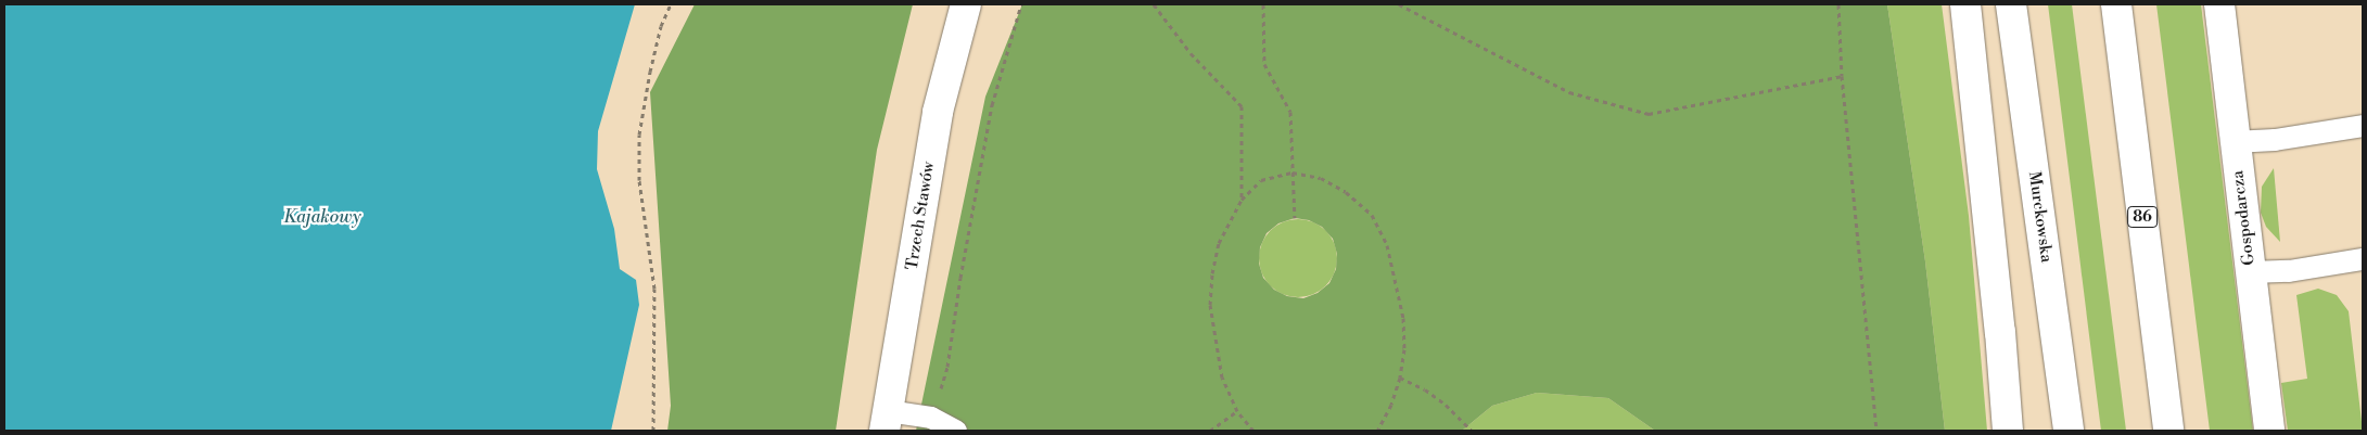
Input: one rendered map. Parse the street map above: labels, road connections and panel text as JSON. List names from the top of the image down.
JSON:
{
  "streets": {
    "main road": [
      "Trzech Stawów",
      "Murckowska",
      "86",
      "Gospodarcza"
    ]
  },
  "water": ["Kajakowy"]
}
